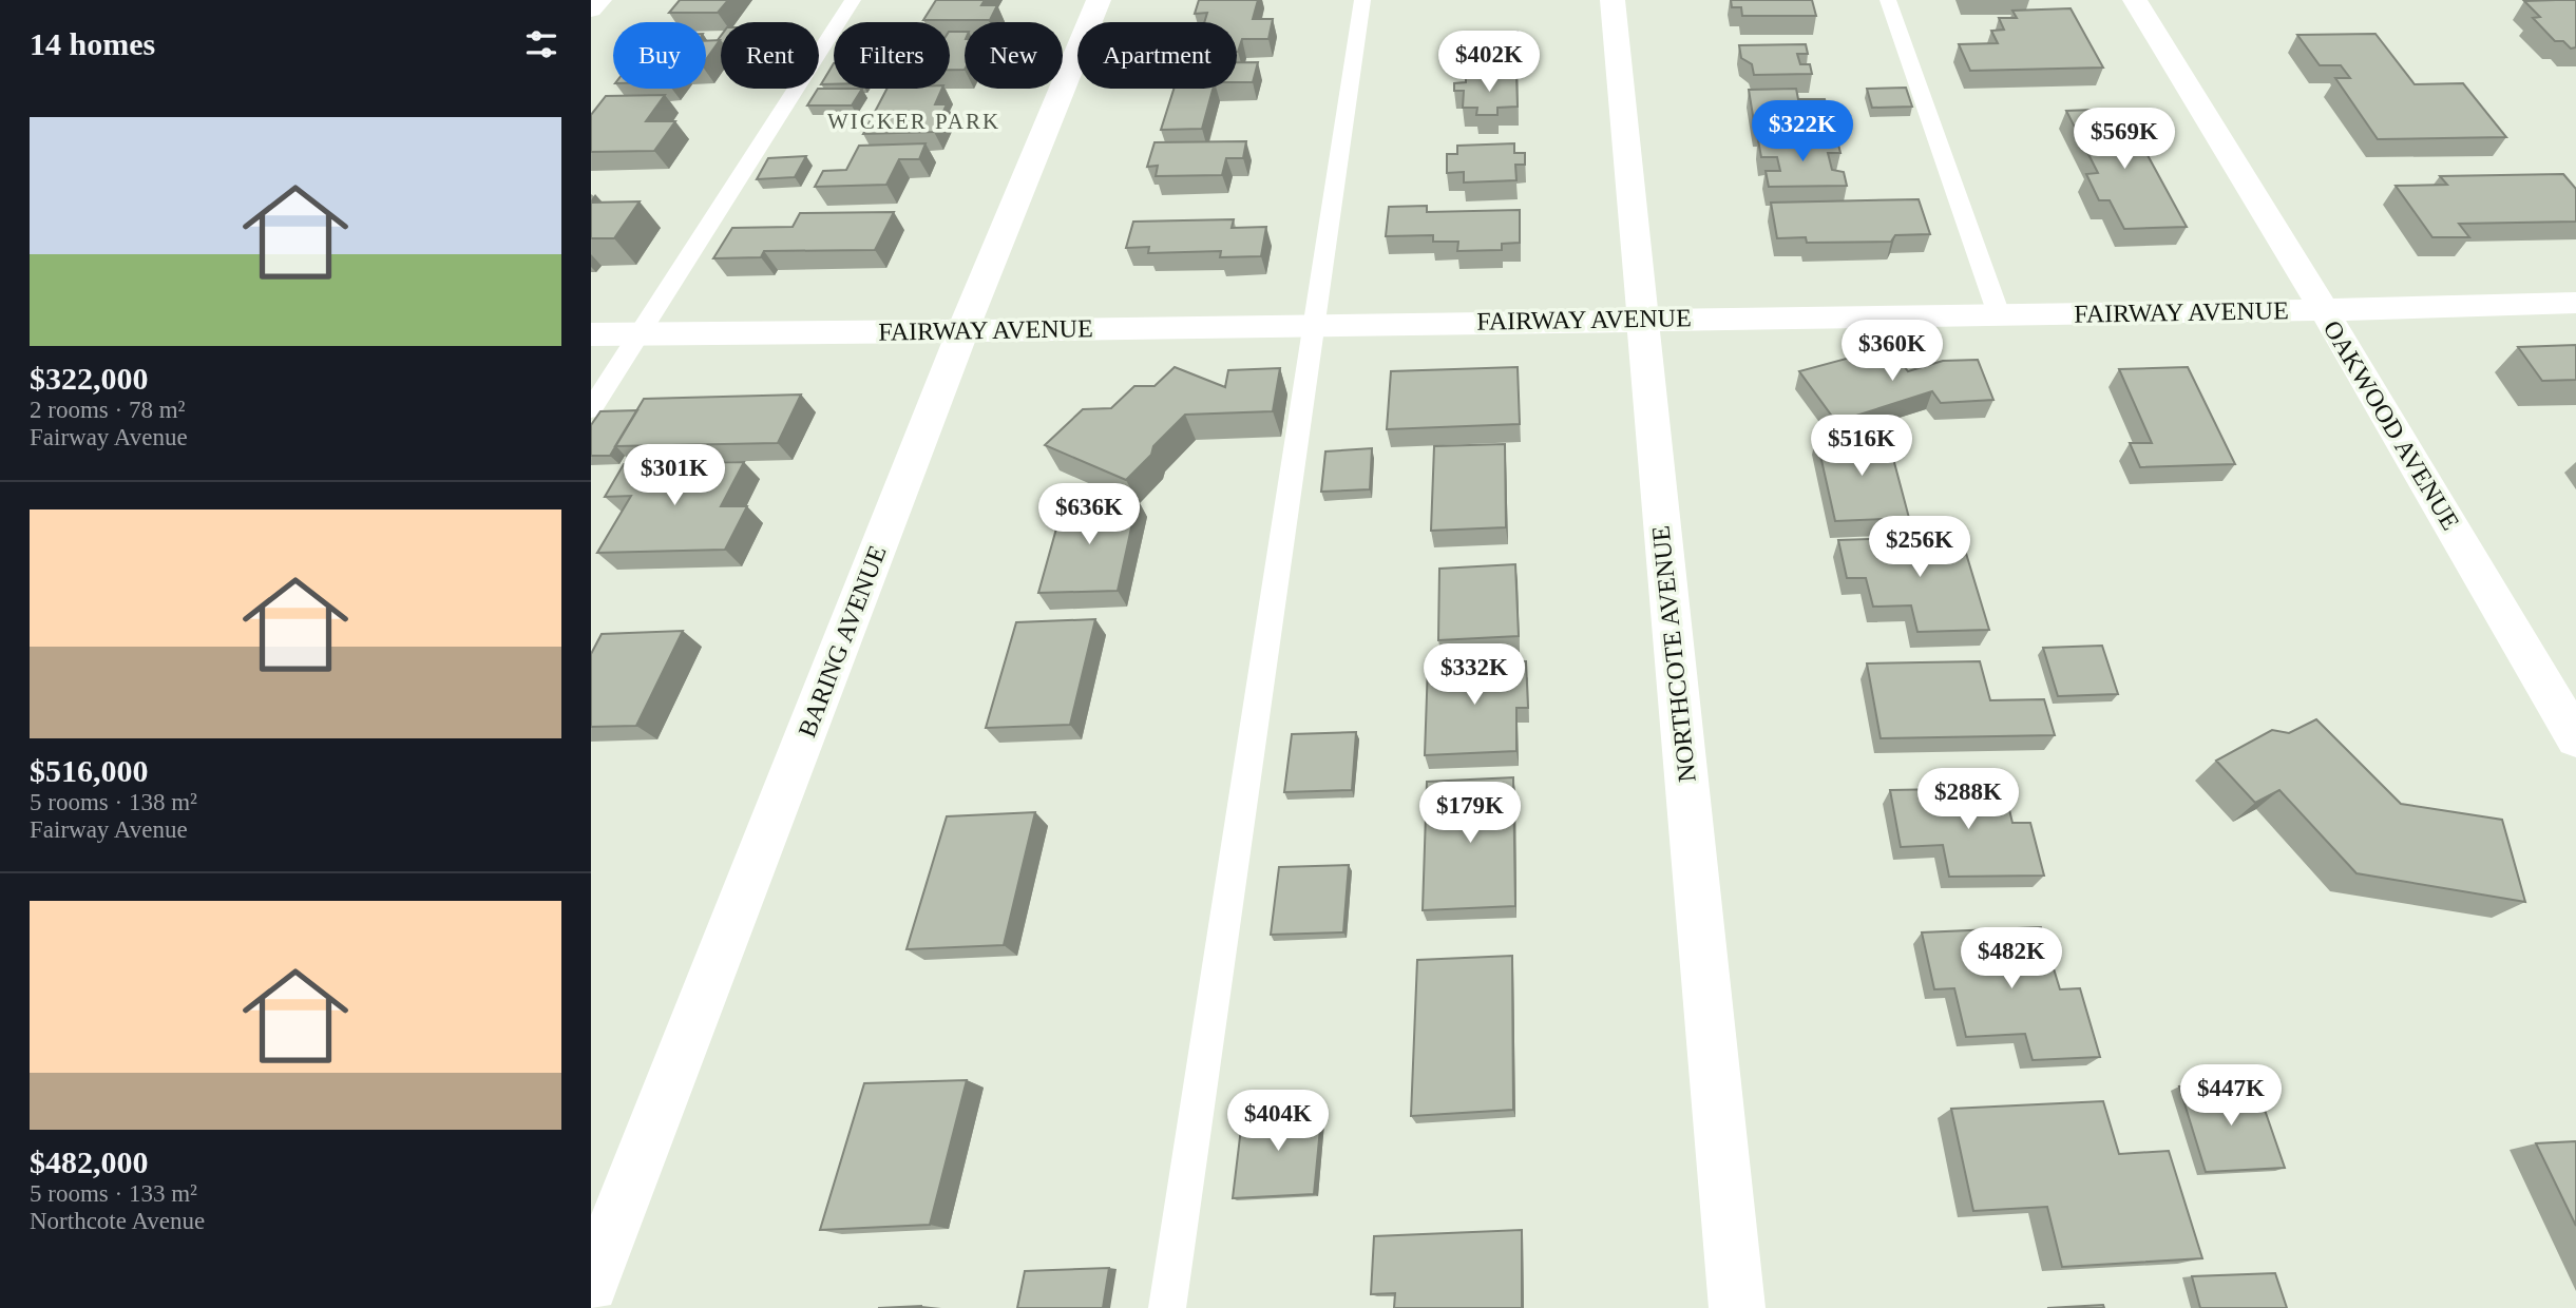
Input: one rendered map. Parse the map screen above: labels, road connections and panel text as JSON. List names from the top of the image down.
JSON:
{
  "streets": {
    "street": [
      "FAIRWAY AVENUE",
      "OAKWOOD AVENUE",
      "BARING AVENUE",
      "NORTHCOTE AVENUE"
    ]
  },
  "crossings": [
    ["FAIRWAY AVENUE", "OAKWOOD AVENUE"],
    ["FAIRWAY AVENUE", "BARING AVENUE"],
    ["FAIRWAY AVENUE", "NORTHCOTE AVENUE"]
  ],
  "districts": ["WICKER PARK"],
  "page": {
    "heading": "14 homes",
    "chip": [
      "Buy",
      "Rent",
      "Filters",
      "New",
      "Apartment"
    ],
    "price": [
      "$402K",
      "$322K",
      "$569K",
      "$360K",
      "$516K",
      "$301K",
      "$636K",
      "$256K",
      "$332K",
      "$288K",
      "$179K",
      "$482K",
      "$447K",
      "$404K"
    ],
    "list": [
      {
        "name": "$322,000",
        "note": "2 rooms · 78 m² · Fairway Avenue"
      },
      {
        "name": "$516,000",
        "note": "5 rooms · 138 m² · Fairway Avenue"
      },
      {
        "name": "$482,000",
        "note": "5 rooms · 133 m² · Northcote Avenue"
      }
    ]
  }
}
